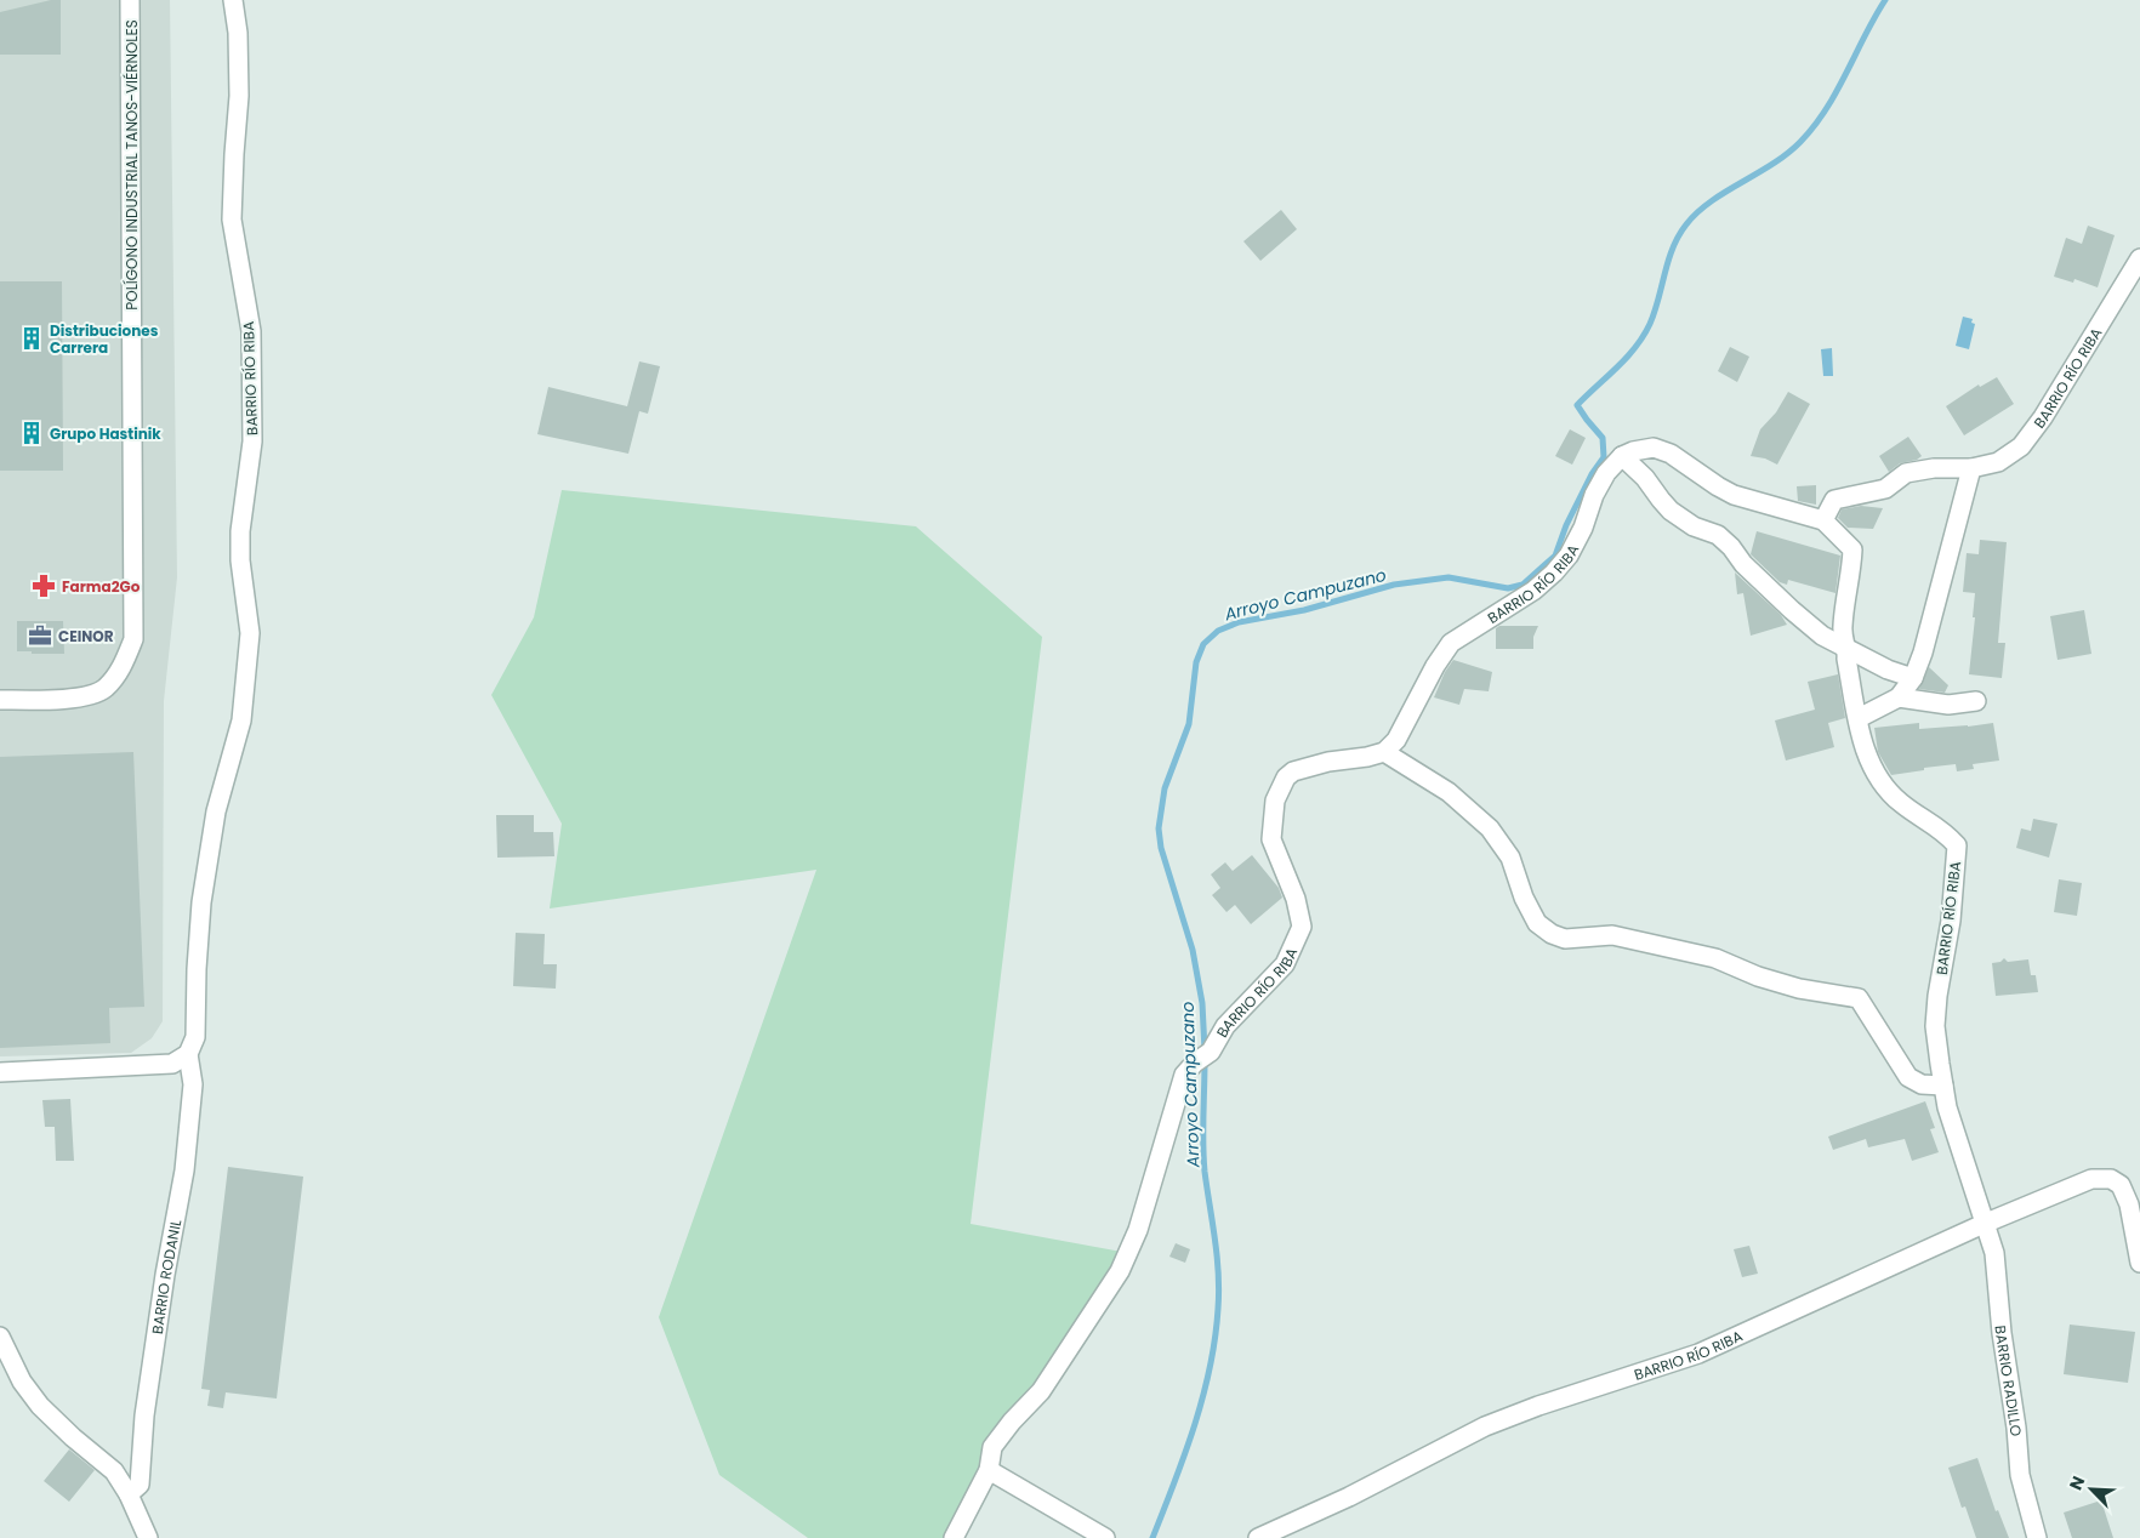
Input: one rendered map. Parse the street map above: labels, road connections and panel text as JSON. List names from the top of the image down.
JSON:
{
  "streets": {
    "street": [
      "POLÍGONO INDUSTRIAL TANOS-VIÉRNOLES",
      "BARRIO RÍO RIBA",
      "BARRIO RODANIL",
      "BARRIO RADILLO"
    ]
  },
  "crossings": [
    ["BARRIO RÍO RIBA", "BARRIO RODANIL"],
    ["BARRIO RÍO RIBA", "BARRIO RADILLO"]
  ],
  "water": ["Arroyo Campuzano"],
  "places": {
    "building": ["Distribuciones Carrera", "Grupo Hastinik"],
    "pharmacy": ["Farma2Go"],
    "office": ["CEINOR"]
  },
  "north": "top left"
}
